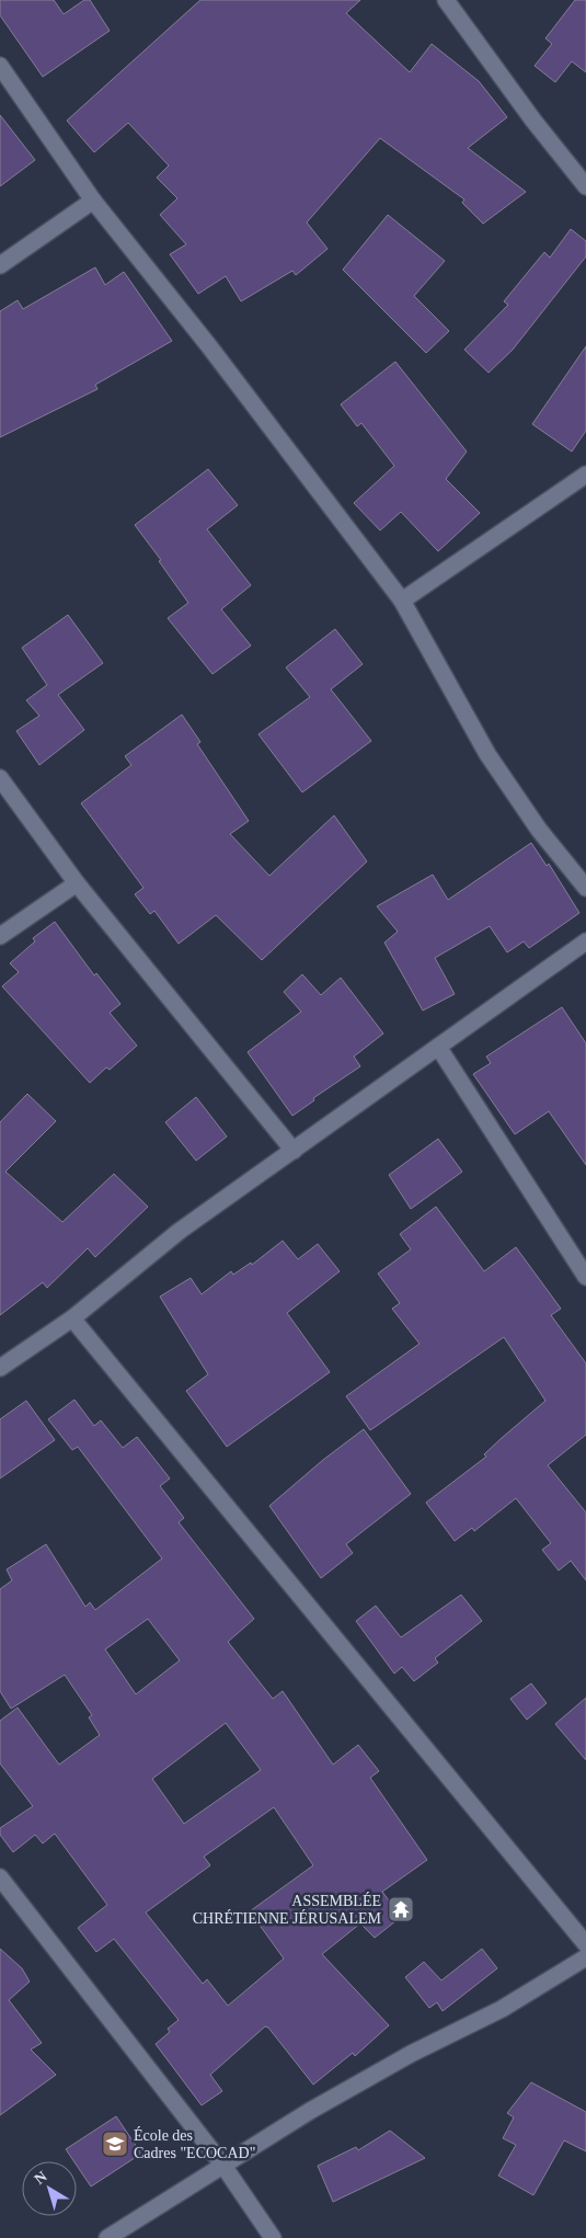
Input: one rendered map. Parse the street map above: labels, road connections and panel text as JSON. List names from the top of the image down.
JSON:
{
  "places": {
    "temple": ["ASSEMBLÉE CHRÉTIENNE JÉRUSALEM"],
    "school or university": ["École des Cadres \"ECOCAD\""]
  },
  "north": "top left"
}
